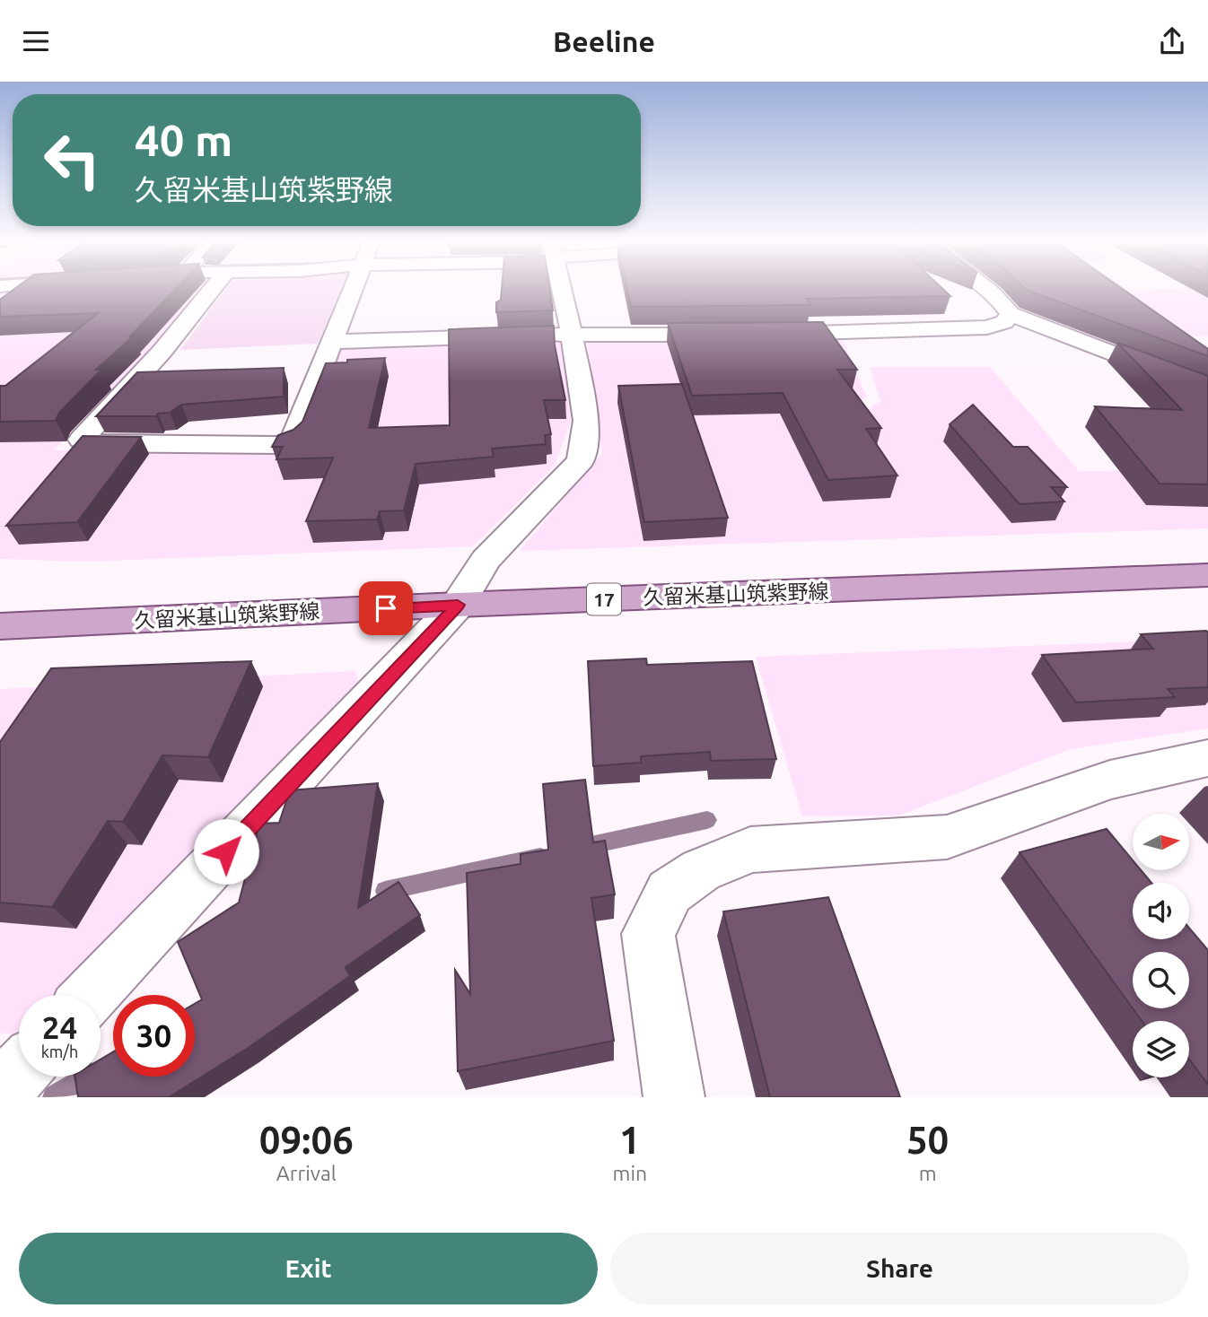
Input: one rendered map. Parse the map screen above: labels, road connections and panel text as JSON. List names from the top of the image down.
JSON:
{
  "streets": {
    "main road": ["久留米基山筑紫野線", "17"]
  },
  "north": "right",
  "page": {
    "header": "Beeline",
    "turn": ["40 m", "久留米基山筑紫野線"],
    "speed": "24 km/h",
    "limit": "30",
    "eta": [
      "09:06",
      "Arrival",
      "1",
      "min",
      "50",
      "m"
    ],
    "buttons": ["Exit", "Share"]
  }
}
